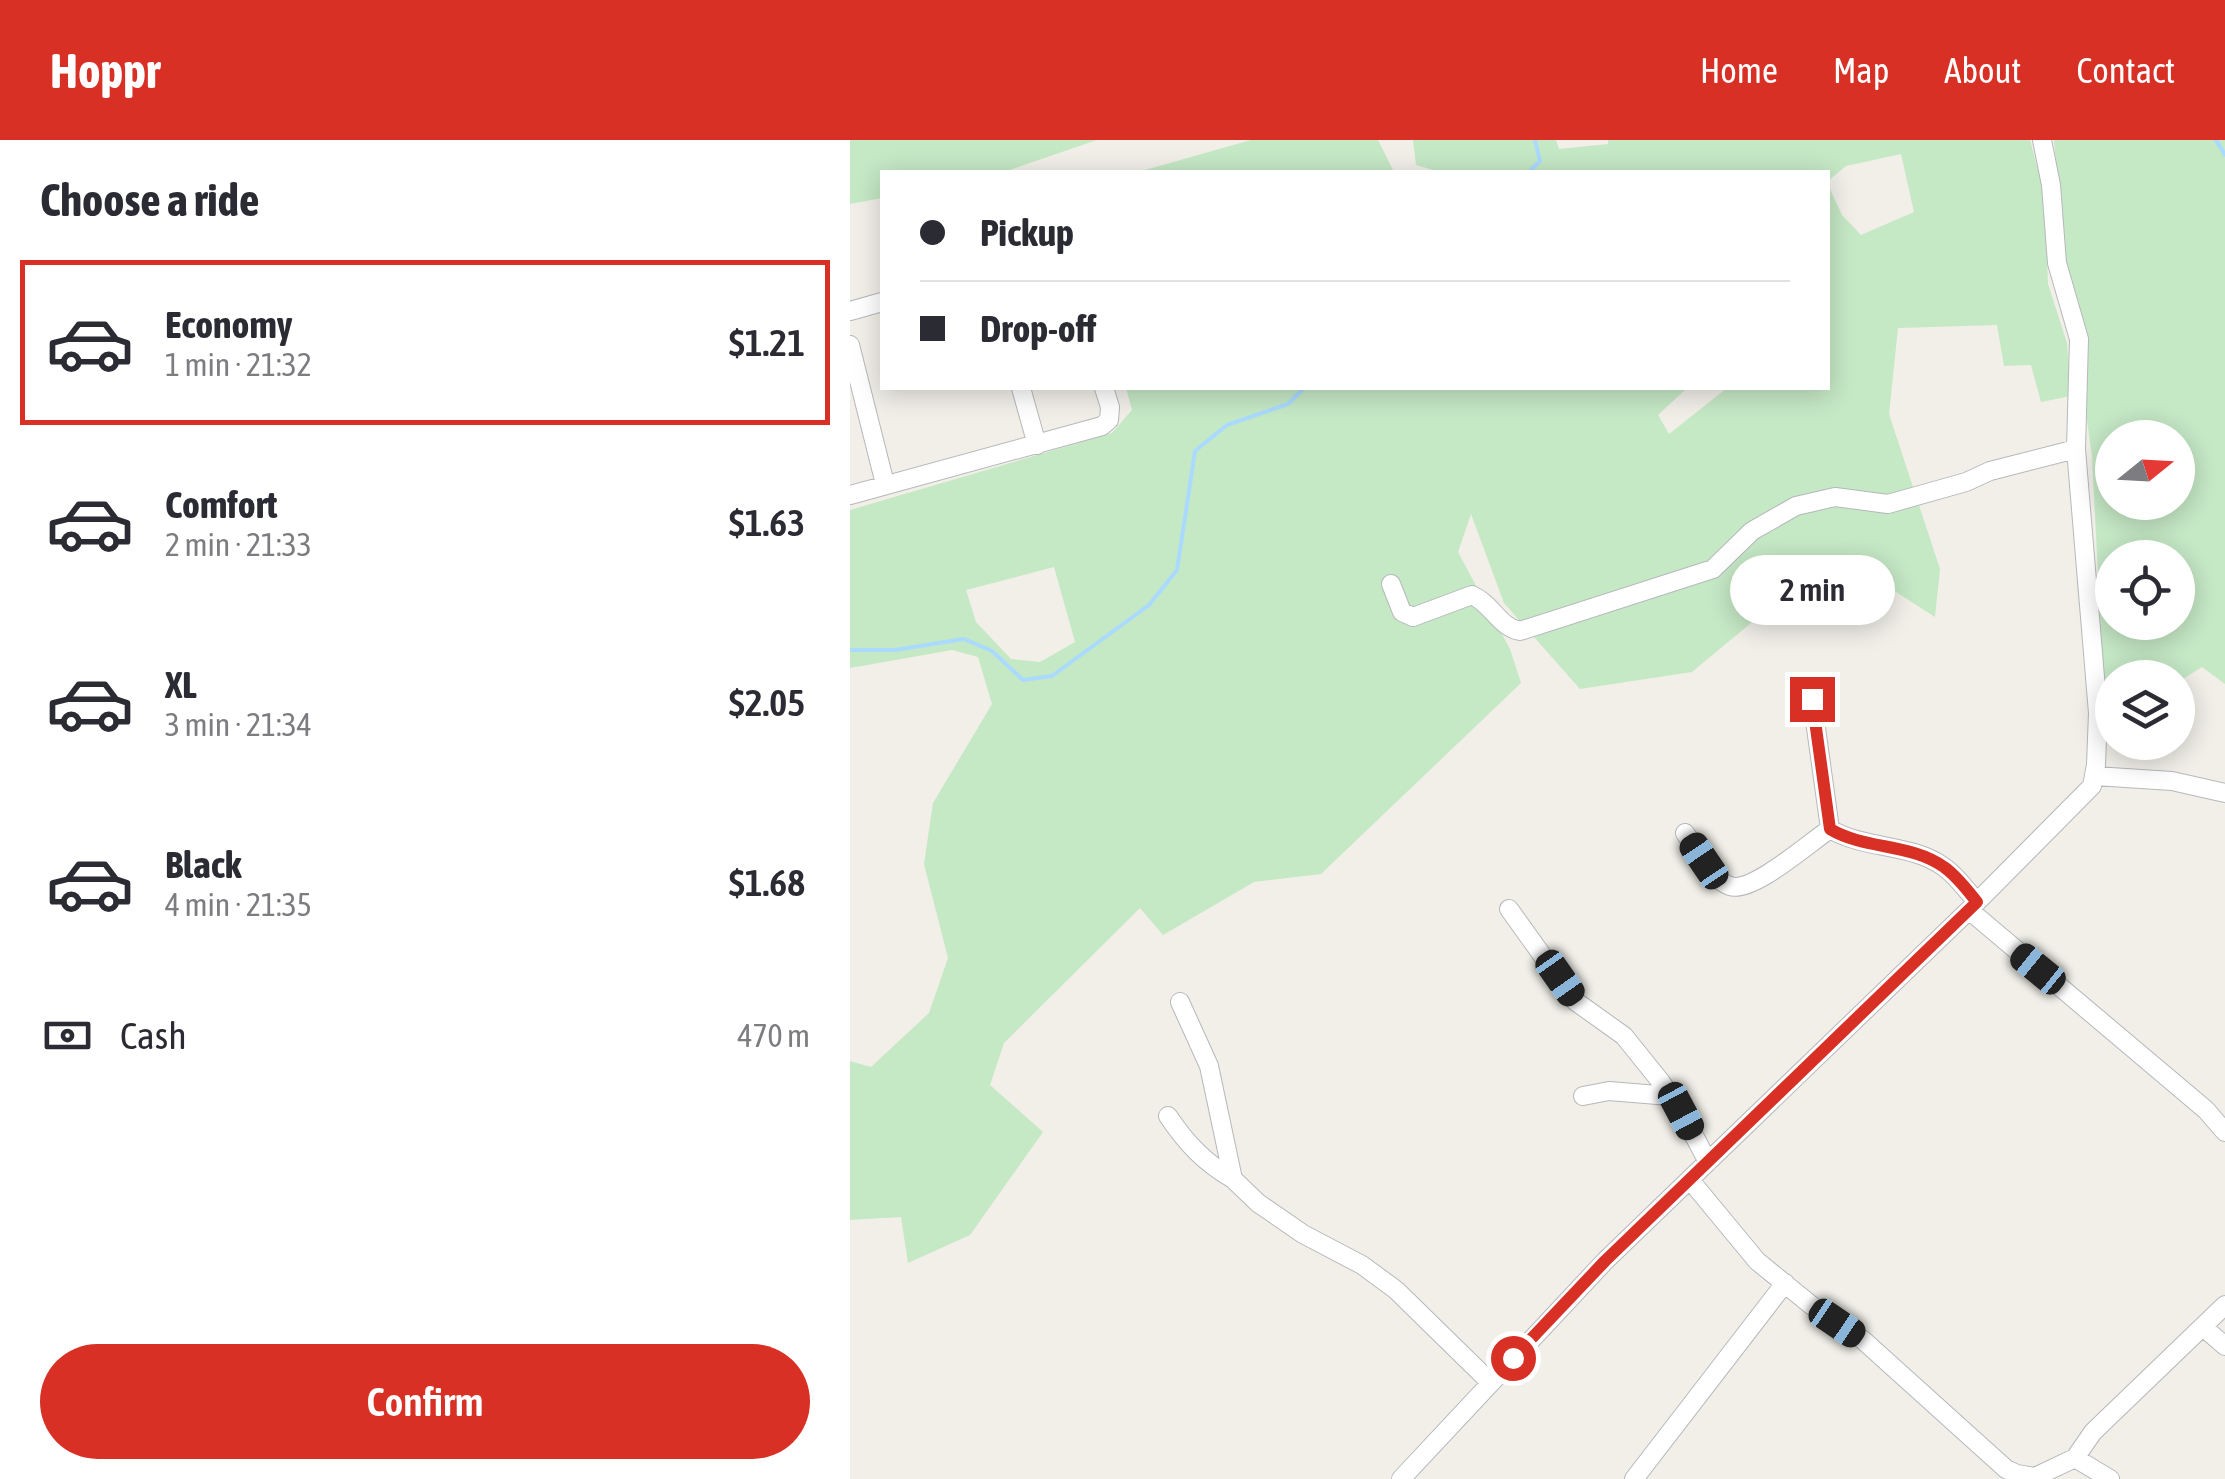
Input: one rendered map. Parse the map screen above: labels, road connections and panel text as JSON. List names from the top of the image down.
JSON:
{
  "north": "right",
  "page": {
    "header": "Hoppr",
    "nav": [
      "Home",
      "Map",
      "About",
      "Contact"
    ],
    "heading": "Choose a ride",
    "banner": ["Pickup", "Drop-off"],
    "list": [
      {
        "name": "Economy",
        "note": "1 min · 21:32",
        "value": "$1.21"
      },
      {
        "name": "Comfort",
        "note": "2 min · 21:33",
        "value": "$1.63"
      },
      {
        "name": "XL",
        "note": "3 min · 21:34",
        "value": "$2.05"
      },
      {
        "name": "Black",
        "note": "4 min · 21:35",
        "value": "$1.68"
      }
    ],
    "bubble": "2 min",
    "pay": ["Cash", "470 m"],
    "buttons": "Confirm"
  }
}
